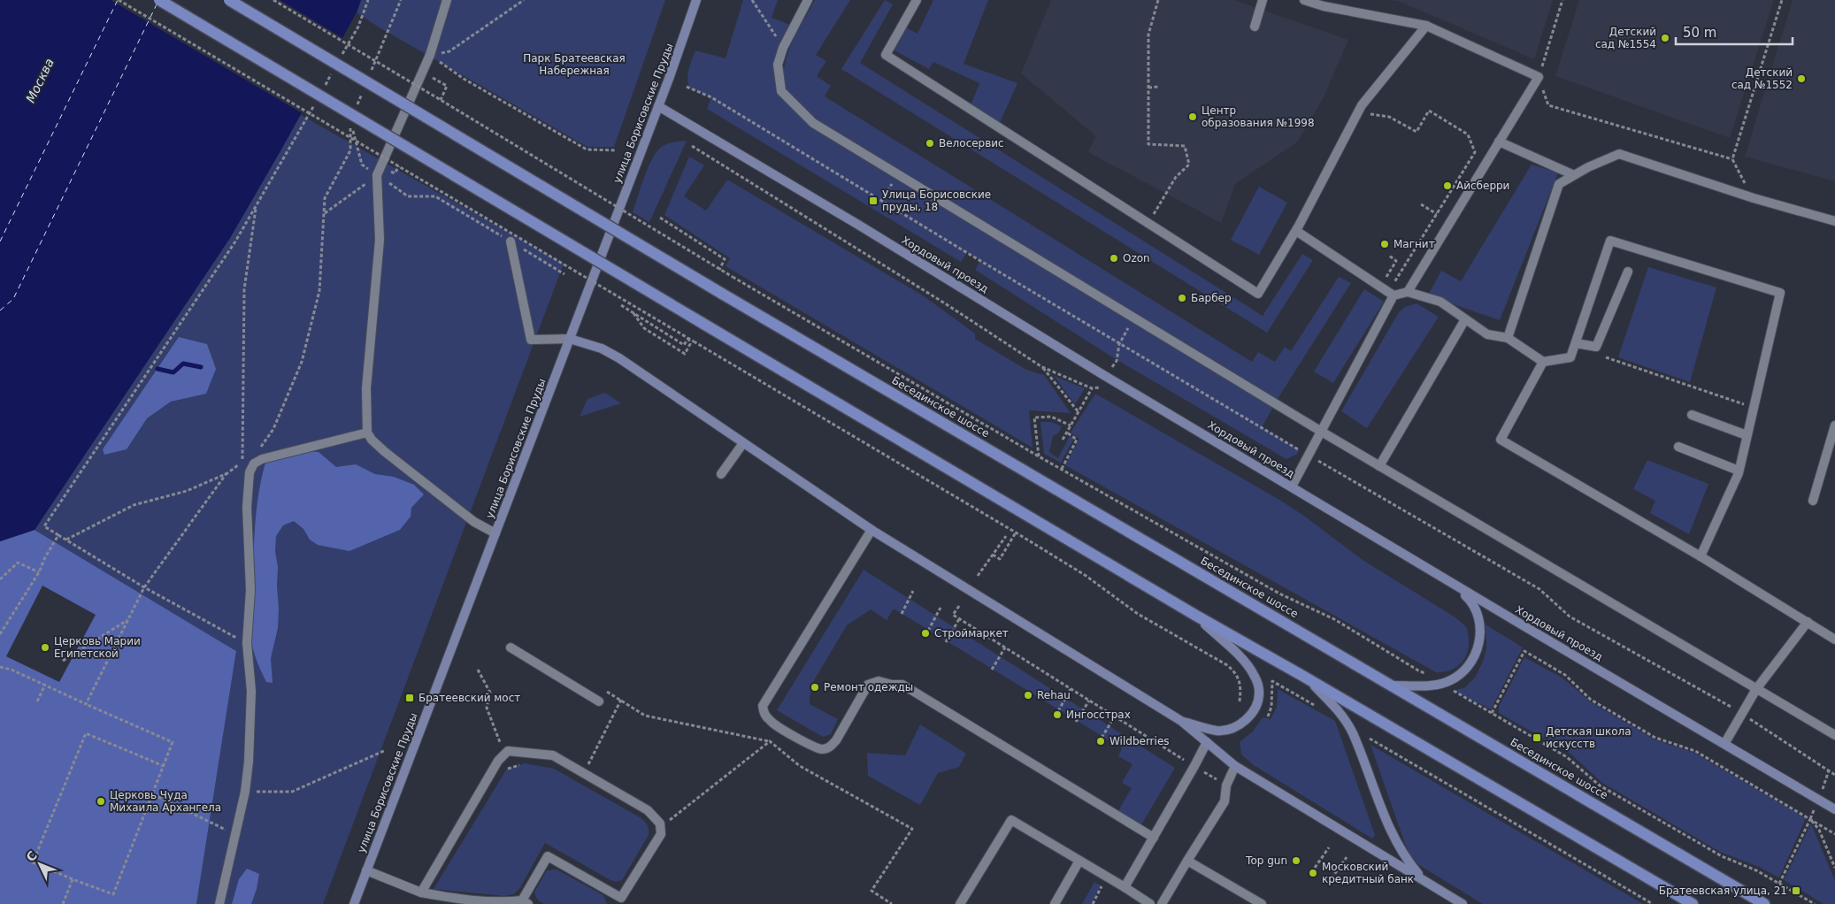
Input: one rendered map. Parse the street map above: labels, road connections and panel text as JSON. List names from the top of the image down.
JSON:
{
  "streets": {
    "main road": ["улица Борисовские Пруды", "Хордовый проезд", "Бесединское шоссе"]
  },
  "crossings": [
    ["улица Борисовские Пруды", "Хордовый проезд"]
  ],
  "water": ["Москва"],
  "parks": ["Парк Братеевская Набережная"],
  "places": {
    "other": [
      "Детский сад №1554",
      "Детский сад №1552",
      "Центр образования №1998",
      "Велосервис",
      "Айсберри",
      "Магнит",
      "Ozon",
      "Барбер",
      "Строймаркет",
      "Церковь Марии Египетской",
      "Ремонт одежды",
      "Rehau",
      "Ингосстрах",
      "Wildberries",
      "Церковь Чуда Михаила Архангела",
      "Top gun",
      "Московский кредитный банк"
    ],
    "transit": [
      "Улица Борисовские пруды, 18",
      "Братеевский мост",
      "Детская школа искусств",
      "Братеевская улица, 21"
    ]
  },
  "scale_bar": "50 m",
  "north": "top left"
}
